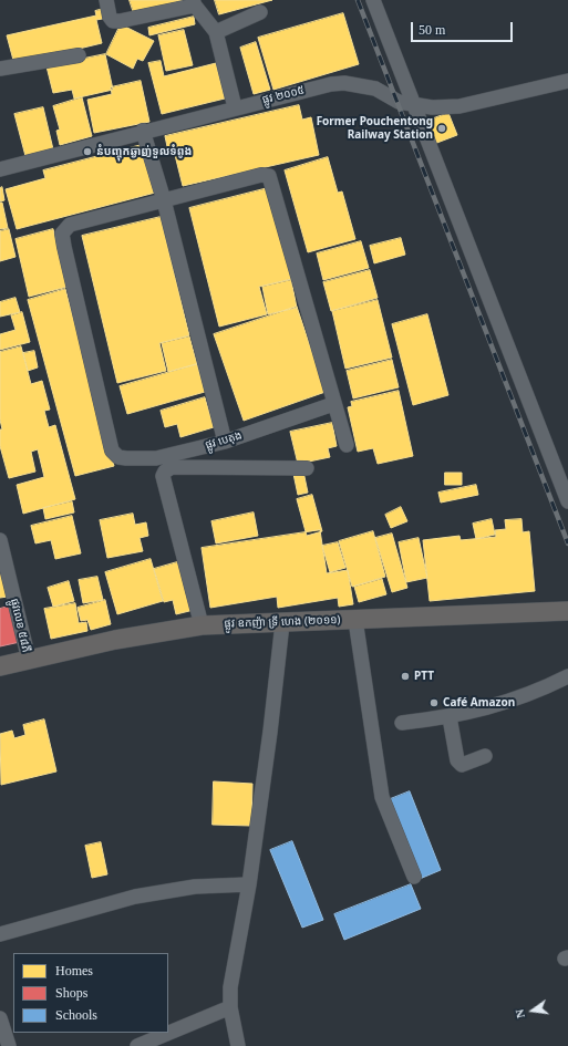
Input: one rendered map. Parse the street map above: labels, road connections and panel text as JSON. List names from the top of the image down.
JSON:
{
  "streets": {
    "main road": ["ផ្លូវ ឧកញ៉ា ទ្រី ហេង (២០១១)"],
    "street": ["ផ្លូវ ២០០៥", "ផ្លូវ បេតុង", "ផ្លូវលេខ ៥៨ភី"]
  },
  "crossings": [
    ["ផ្លូវ ឧកញ៉ា ទ្រី ហេង (២០១១)", "ផ្លូវលេខ ៥៨ភី"]
  ],
  "places": [
    "Former Pouchentong Railway Station",
    "នំបញ្ចុកឆ្ងាញ់ទួលទំពូង",
    "PTT",
    "Café Amazon"
  ],
  "legend": ["Homes", "Shops", "Schools"],
  "scale_bar": "50 m",
  "north": "left"
}
